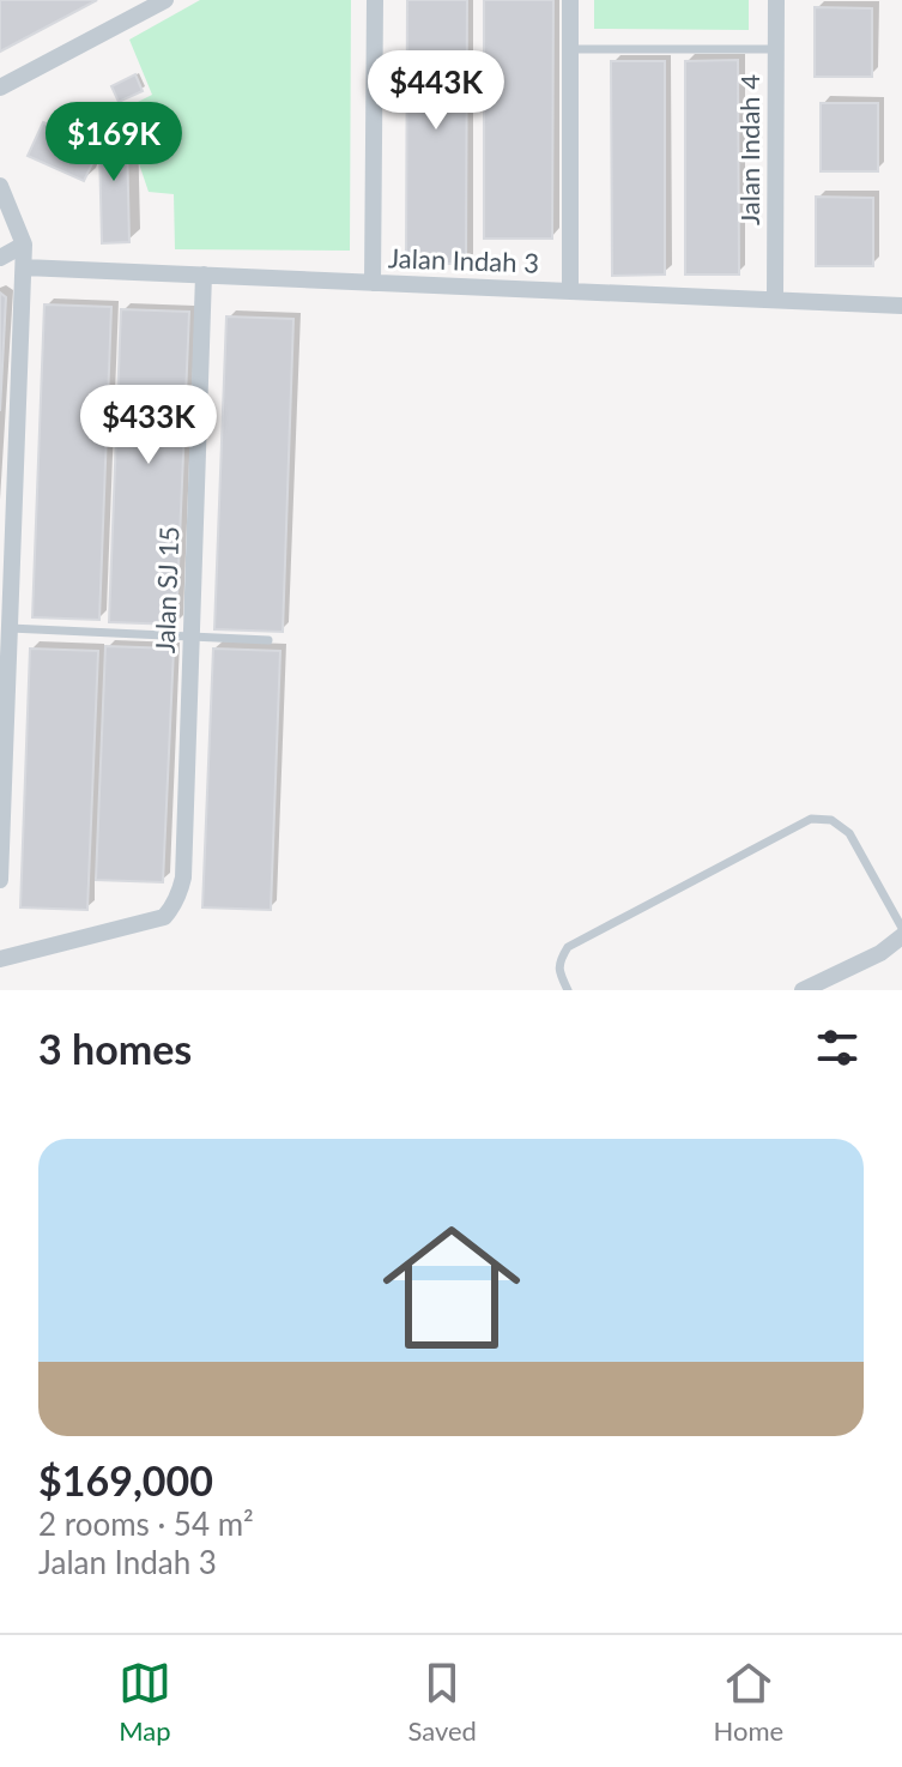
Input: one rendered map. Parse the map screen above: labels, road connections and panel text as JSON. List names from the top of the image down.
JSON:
{
  "streets": {
    "street": ["Jalan Indah 4", "Jalan Indah 3", "Jalan SJ 15"]
  },
  "crossings": [
    ["Jalan Indah 4", "Jalan Indah 3"],
    ["Jalan Indah 3", "Jalan SJ 15"]
  ],
  "page": {
    "price": ["$443K", "$169K", "$433K"],
    "heading": "3 homes",
    "list": [
      {
        "name": "$169,000",
        "note": "2 rooms · 54 m² · Jalan Indah 3"
      }
    ],
    "tabs": ["Map", "Saved", "Home"]
  }
}
